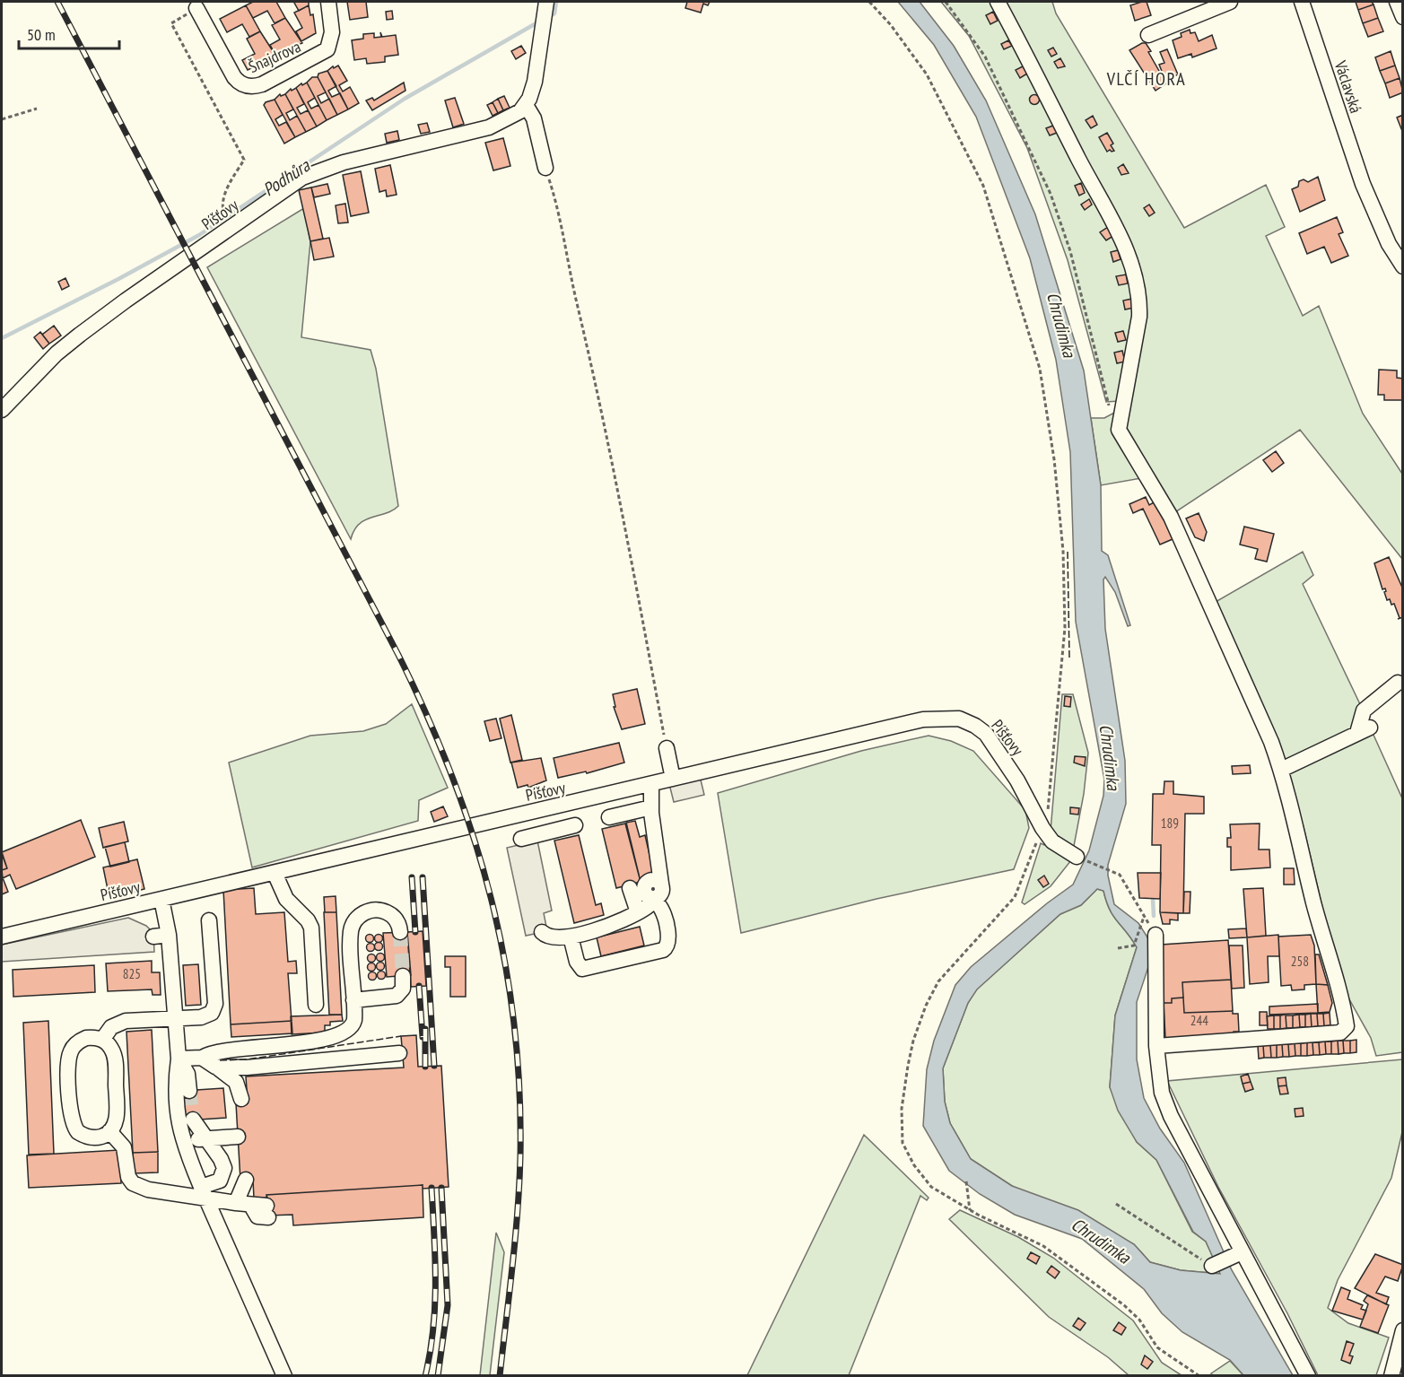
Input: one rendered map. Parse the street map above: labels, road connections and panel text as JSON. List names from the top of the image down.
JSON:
{
  "streets": {
    "street": ["Šnajdrova", "Václavská", "Píšťovy"]
  },
  "districts": ["VLČÍ HORA"],
  "water": ["Podhůra", "Chrudimka"],
  "house_numbers": [
    "189",
    "258",
    "825",
    "244"
  ],
  "scale_bar": "50 m"
}
